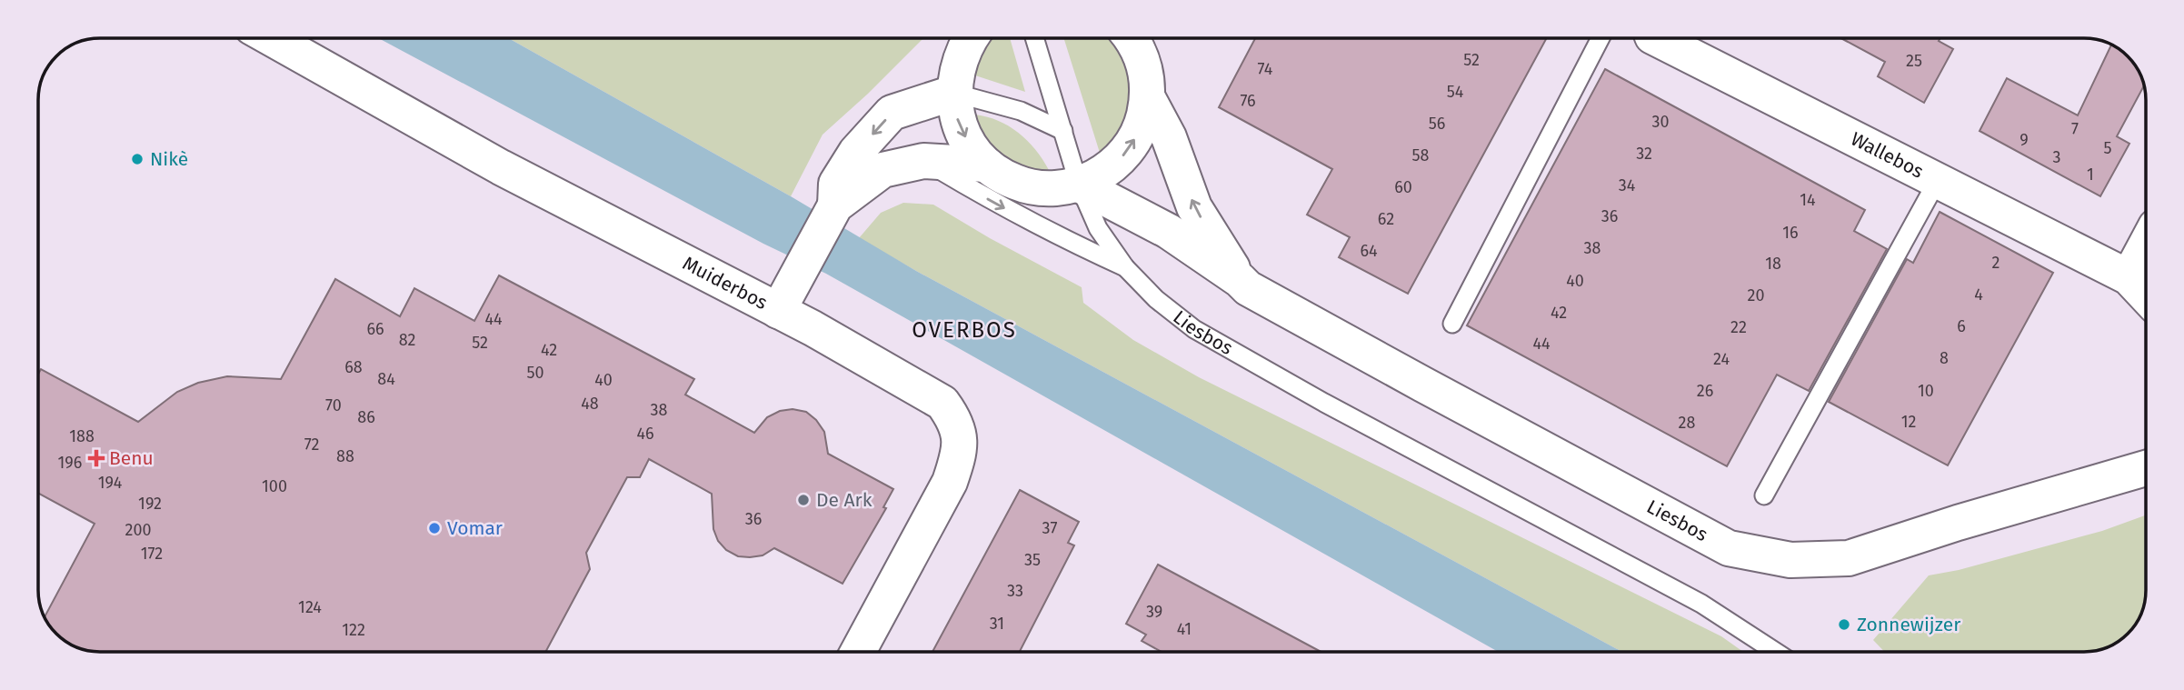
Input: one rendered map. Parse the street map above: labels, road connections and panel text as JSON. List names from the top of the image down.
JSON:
{
  "streets": {
    "street": ["Wallebos", "Muiderbos", "Liesbos"]
  },
  "districts": ["OVERBOS"],
  "places": {
    "other": [
      "Nikè",
      "De Ark",
      "Vomar",
      "Zonnewijzer"
    ],
    "health": ["Benu"]
  },
  "house_numbers": [
    "52",
    "25",
    "74",
    "54",
    "76",
    "30",
    "56",
    "7",
    "9",
    "5",
    "32",
    "58",
    "3",
    "1",
    "34",
    "60",
    "14",
    "36",
    "62",
    "16",
    "38",
    "64",
    "2",
    "18",
    "40",
    "4",
    "20",
    "42",
    "44",
    "6",
    "22",
    "66",
    "82",
    "52",
    "44",
    "42",
    "8",
    "24",
    "68",
    "50",
    "84",
    "40",
    "26",
    "10",
    "48",
    "70",
    "38",
    "86",
    "12",
    "28",
    "46",
    "188",
    "72",
    "88",
    "196",
    "194",
    "100",
    "192",
    "36",
    "37",
    "200",
    "172",
    "35",
    "33",
    "124",
    "39",
    "31",
    "41",
    "122"
  ]
}
